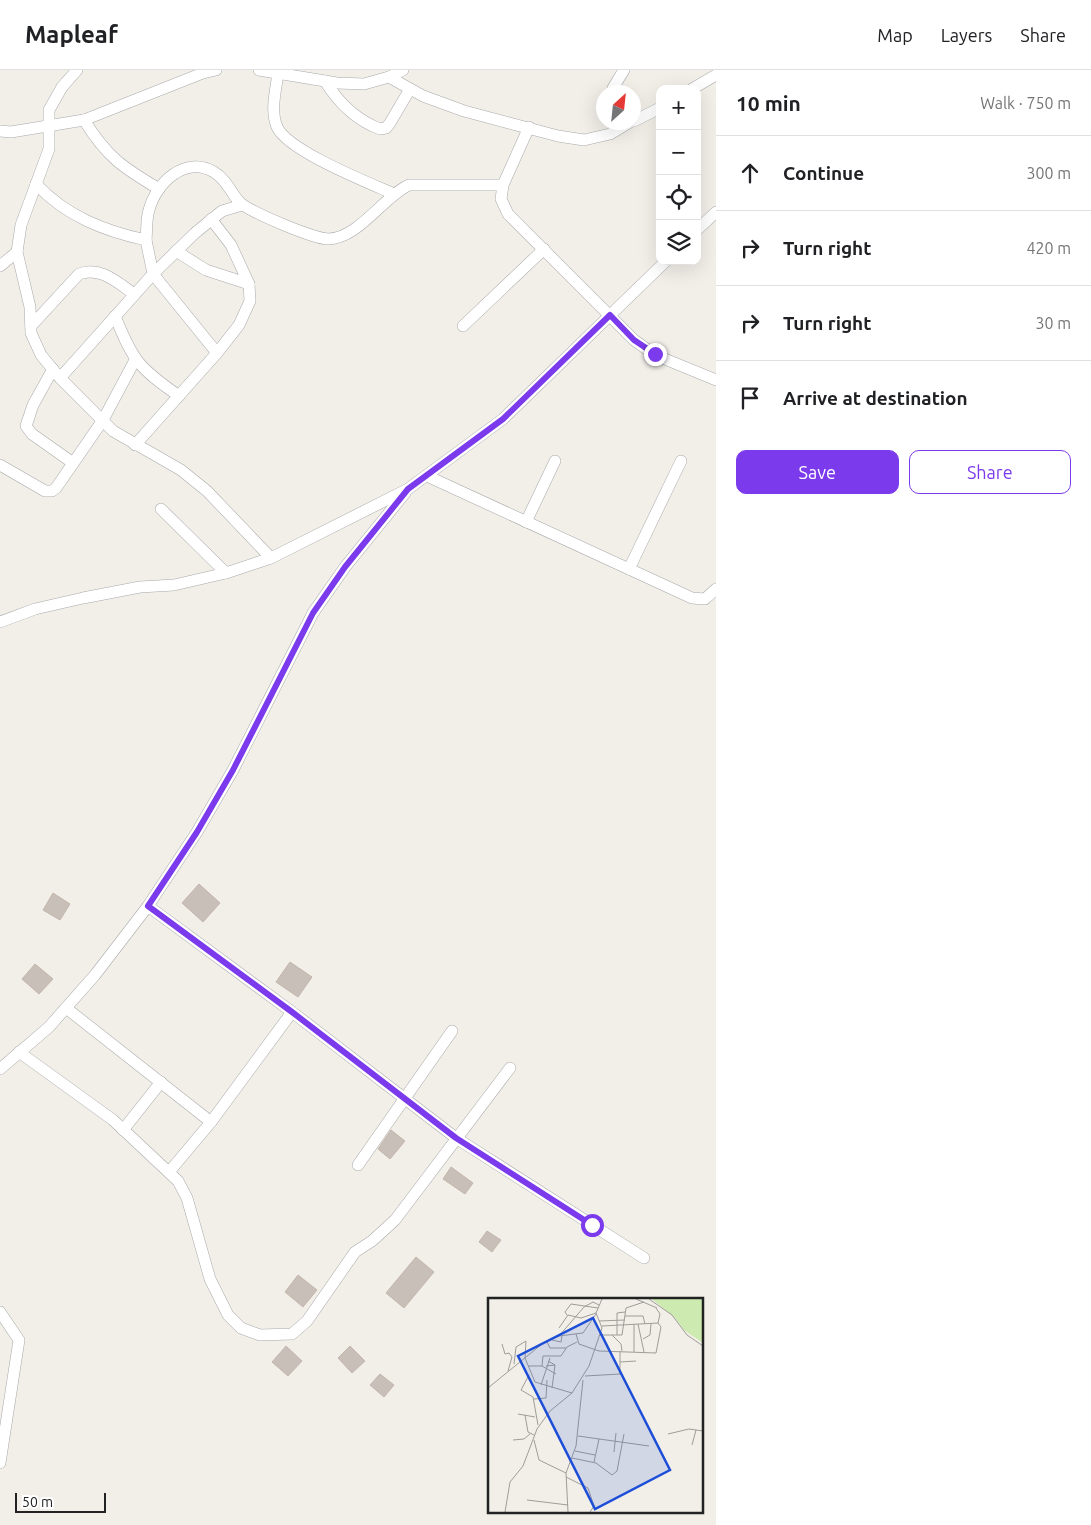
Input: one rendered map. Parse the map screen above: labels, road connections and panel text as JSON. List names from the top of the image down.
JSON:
{
  "scale_bar": "50 m",
  "north": "top right",
  "page": {
    "header": "Mapleaf",
    "nav": ["Map", "Layers", "Share"],
    "heading": ["10 min", "Walk · 750 m"],
    "map_buttons": ["+", "−"],
    "list": [
      ["Continue", "300 m"],
      ["Turn right", "420 m"],
      ["Turn right", "30 m"],
      "Arrive at destination"
    ],
    "buttons": ["Save", "Share"],
    "scale": "50 m"
  }
}
